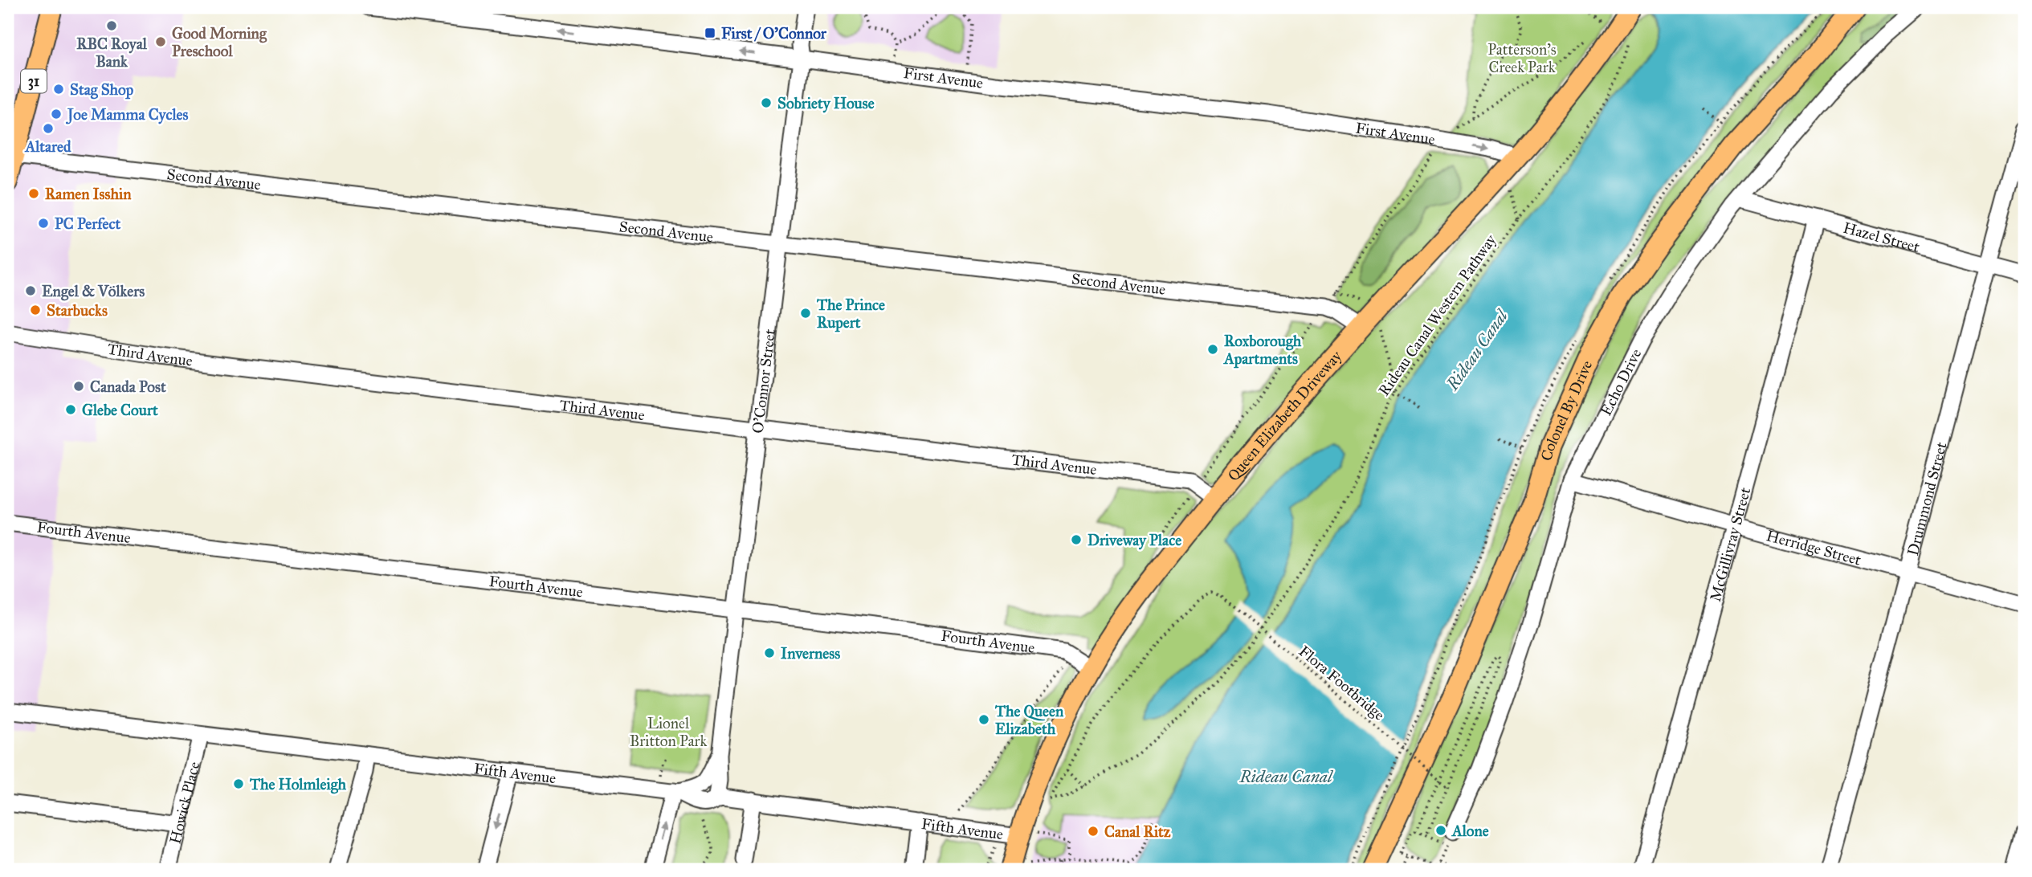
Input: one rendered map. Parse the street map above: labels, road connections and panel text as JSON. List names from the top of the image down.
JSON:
{
  "streets": {
    "main road": ["31", "Colonel By Drive", "Queen Elizabeth Driveway"],
    "street": [
      "First Avenue",
      "Second Avenue",
      "Hazel Street",
      "Third Avenue",
      "O'Connor Street",
      "Echo Drive",
      "Drummond Street",
      "Fourth Avenue",
      "McGillivray Street",
      "Herridge Street",
      "Fifth Avenue",
      "Howick Place"
    ],
    "path": ["Rideau Canal Western Pathway", "Flora Footbridge"]
  },
  "crossings": [
    ["First Avenue", "O'Connor Street"],
    ["First Avenue", "Queen Elizabeth Driveway"],
    ["31", "Second Avenue"],
    ["Second Avenue", "O'Connor Street"],
    ["Second Avenue", "Queen Elizabeth Driveway"],
    ["Hazel Street", "Echo Drive"],
    ["Hazel Street", "Drummond Street"],
    ["Hazel Street", "McGillivray Street"],
    ["Rideau Canal Western Pathway", "Flora Footbridge"],
    ["Third Avenue", "O'Connor Street"],
    ["Third Avenue", "Queen Elizabeth Driveway"],
    ["O'Connor Street", "Fourth Avenue"],
    ["O'Connor Street", "Fifth Avenue"],
    ["Echo Drive", "Herridge Street"],
    ["Queen Elizabeth Driveway", "Fifth Avenue"],
    ["Drummond Street", "Herridge Street"],
    ["McGillivray Street", "Herridge Street"],
    ["Fifth Avenue", "Howick Place"]
  ],
  "water": ["Rideau Canal"],
  "parks": ["Patterson's Creek Park", "Lionel Britton Park"],
  "places": {
    "other": [
      "RBC Royal Bank",
      "Good Morning Preschool",
      "Stag Shop",
      "Sobriety House",
      "Joe Mamma Cycles",
      "Altared",
      "Ramen Isshin",
      "PC Perfect",
      "Engel & Völkers",
      "Starbucks",
      "The Prince Rupert",
      "Roxborough Apartments",
      "Canada Post",
      "Glebe Court",
      "Driveway Place",
      "Inverness",
      "The Queen Elizabeth",
      "The Holmleigh",
      "Alone",
      "Canal Ritz"
    ],
    "transit": ["First / O'Connor"]
  }
}
